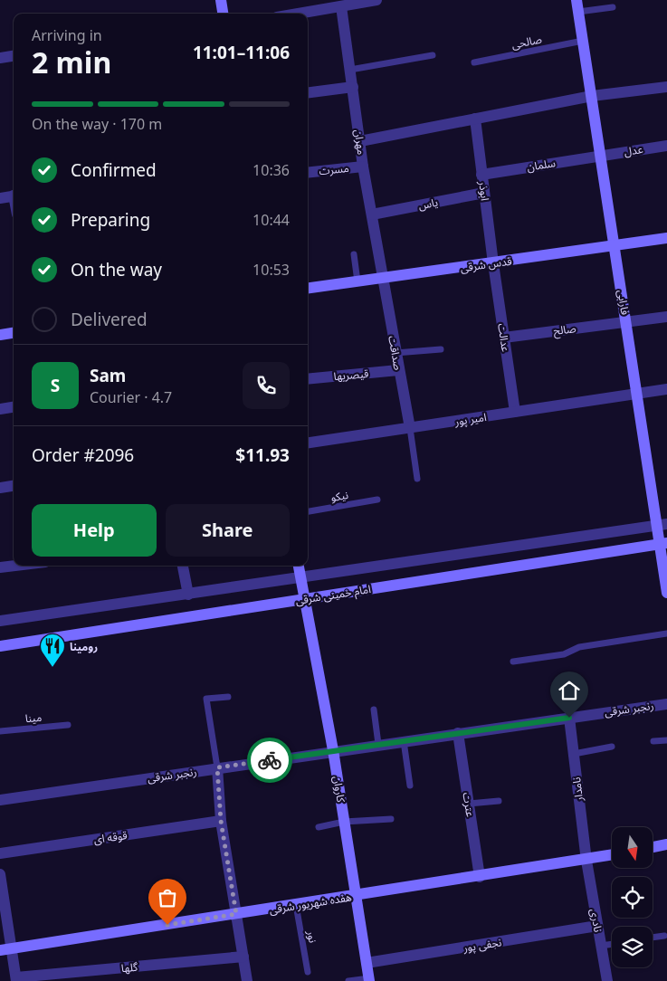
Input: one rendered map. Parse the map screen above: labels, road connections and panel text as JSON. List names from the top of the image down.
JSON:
{
  "streets": {
    "street": [
      "مهران",
      "عدل",
      "سلمان",
      "مسرت",
      "ابوذر",
      "یاس",
      "قدس شرقی",
      "فارابی",
      "صالح",
      "عدالت",
      "صداقت",
      "قیصریها",
      "امیر پور",
      "امام خمینی شرقی",
      "رنجبر شرقی",
      "کاروان",
      "نامدار",
      "عترت",
      "قوقه ای",
      "هفده شهریور شرقی",
      "نادری",
      "نجفی پور",
      "گلها"
    ],
    "lane": [
      "صالحی",
      "نیکو",
      "مینا",
      "نور"
    ]
  },
  "crossings": [
    ["صالحی", "فارابی"],
    ["مهران", "مسرت"],
    ["مهران", "یاس"],
    ["مهران", "قدس شرقی"],
    ["مهران", "صداقت"],
    ["عدل", "سلمان"],
    ["عدل", "فارابی"],
    ["سلمان", "ابوذر"],
    ["سلمان", "فارابی"],
    ["ابوذر", "یاس"],
    ["ابوذر", "قدس شرقی"],
    ["ابوذر", "عدالت"],
    ["قدس شرقی", "فارابی"],
    ["قدس شرقی", "عدالت"],
    ["قدس شرقی", "صداقت"],
    ["فارابی", "صالح"],
    ["فارابی", "امیر پور"],
    ["فارابی", "امام خمینی شرقی"],
    ["صالح", "عدالت"],
    ["عدالت", "امیر پور"],
    ["صداقت", "قیصریها"],
    ["صداقت", "امیر پور"],
    ["امام خمینی شرقی", "کاروان"],
    ["رنجبر شرقی", "کاروان"],
    ["رنجبر شرقی", "نامدار"],
    ["رنجبر شرقی", "عترت"],
    ["کاروان", "هفده شهریور شرقی"],
    ["کاروان", "نجفی پور"],
    ["نامدار", "هفده شهریور شرقی"],
    ["نامدار", "نادری"],
    ["عترت", "هفده شهریور شرقی"],
    ["هفده شهریور شرقی", "نادری"],
    ["هفده شهریور شرقی", "نور"],
    ["نادری", "نجفی پور"]
  ],
  "places": {
    "restaurant": ["رومینا"]
  },
  "north": "bottom",
  "page": {
    "heading": ["2 min", "Arriving in", "11:01–11:06"],
    "panel": [
      "Sam",
      "Courier · 4.7",
      "Order #2096",
      "$11.93"
    ],
    "bar": "On the way · 170 m",
    "list": [
      ["Confirmed", "10:36"],
      ["Preparing", "10:44"],
      ["On the way", "10:53"],
      "Delivered"
    ],
    "round": "S",
    "buttons": ["Help", "Share"]
  }
}
